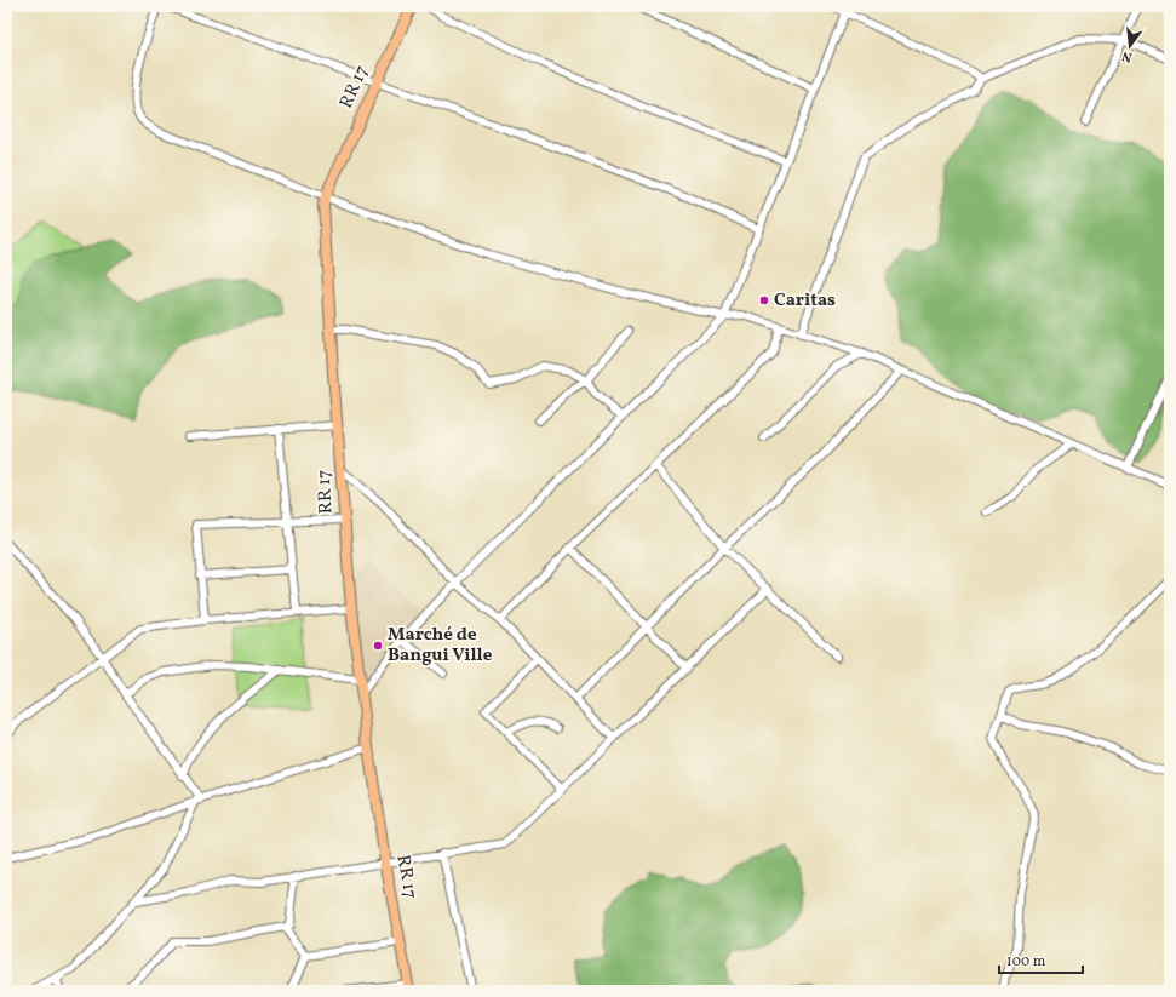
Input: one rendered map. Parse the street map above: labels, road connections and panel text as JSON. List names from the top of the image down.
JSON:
{
  "streets": {
    "main road": ["RR 17"]
  },
  "places": ["Caritas", "Marché de Bangui Ville"],
  "scale_bar": "100 m",
  "north": "bottom"
}
